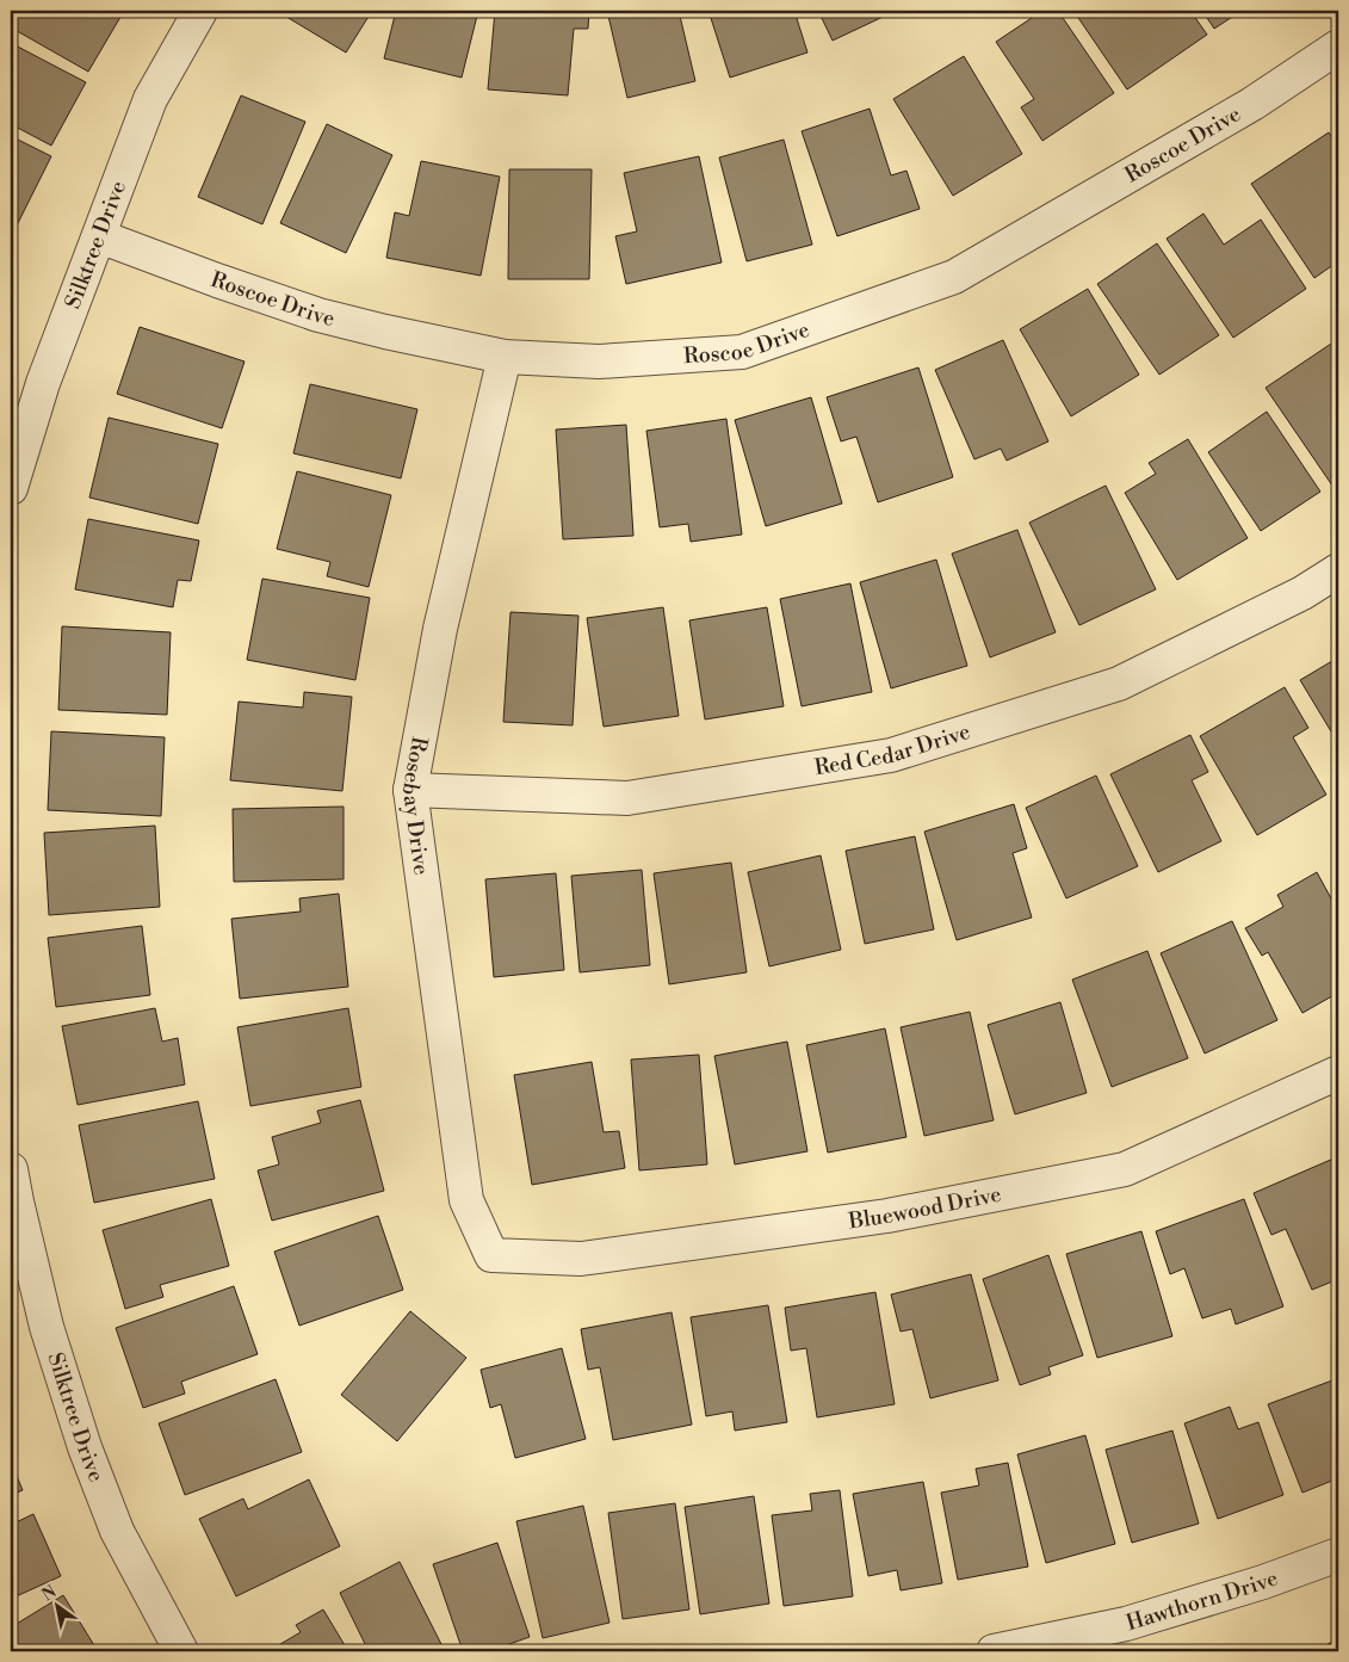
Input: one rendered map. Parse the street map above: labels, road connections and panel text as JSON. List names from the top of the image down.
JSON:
{
  "streets": {
    "street": [
      "Roscoe Drive",
      "Silktree Drive",
      "Red Cedar Drive",
      "Rosebay Drive",
      "Bluewood Drive",
      "Hawthorn Drive"
    ]
  },
  "crossings": [
    ["Roscoe Drive", "Silktree Drive"],
    ["Roscoe Drive", "Rosebay Drive"],
    ["Red Cedar Drive", "Rosebay Drive"],
    ["Rosebay Drive", "Bluewood Drive"]
  ],
  "north": "top left"
}
